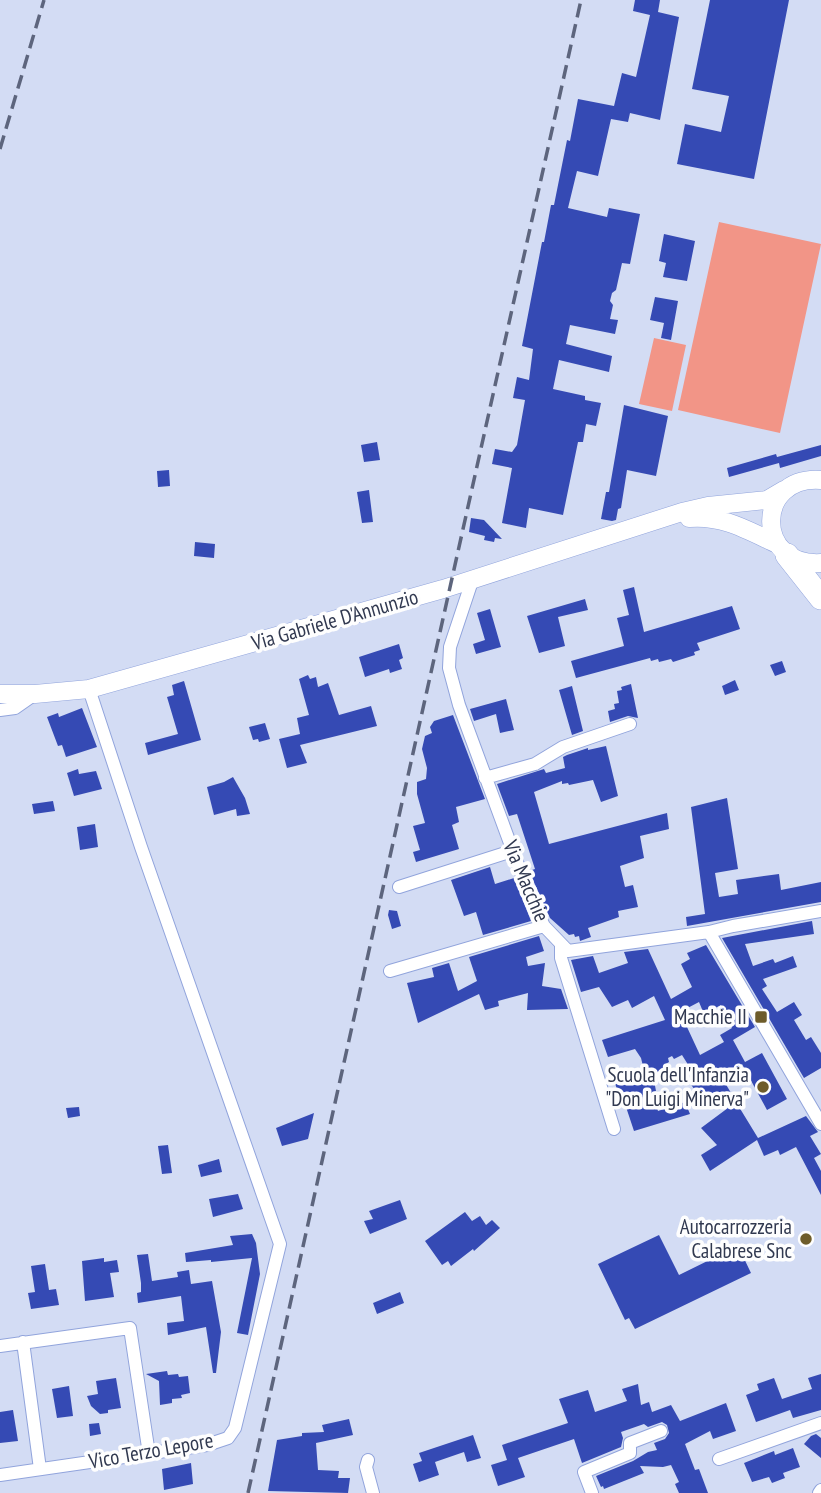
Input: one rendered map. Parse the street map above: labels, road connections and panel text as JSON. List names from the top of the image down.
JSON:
{
  "streets": {
    "street": ["Via Gabriele D'Annunzio", "Via Macchie", "Vico Terzo Lepore"]
  },
  "crossings": [
    ["Via Gabriele D'Annunzio", "Via Macchie"],
    ["Via Gabriele D'Annunzio", "Vico Terzo Lepore"]
  ],
  "places": {
    "transit": ["Macchie II"],
    "other": ["Scuola dell'Infanzia \"Don Luigi Minerva\"", "Autocarrozzeria Calabrese Snc"]
  }
}
